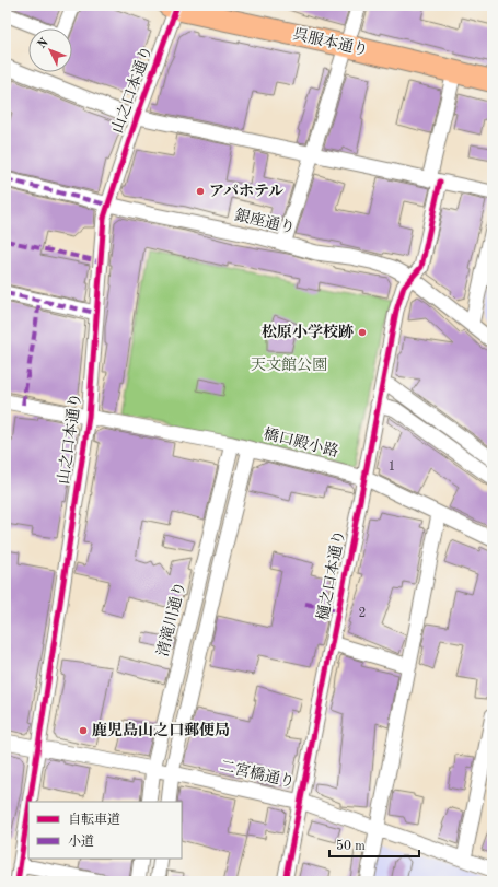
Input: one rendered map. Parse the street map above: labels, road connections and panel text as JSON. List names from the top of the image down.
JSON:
{
  "streets": {
    "highway": ["呉服本通り"],
    "street": [
      "山之口本通り",
      "銀座通り",
      "橋口殿小路",
      "樋之口本通り",
      "清滝川通り",
      "二宮橋通り"
    ]
  },
  "crossings": [
    ["呉服本通り", "山之口本通り"],
    ["呉服本通り", "樋之口本通り"],
    ["山之口本通り", "銀座通り"],
    ["山之口本通り", "橋口殿小路"],
    ["山之口本通り", "二宮橋通り"],
    ["銀座通り", "樋之口本通り"],
    ["橋口殿小路", "樋之口本通り"],
    ["橋口殿小路", "清滝川通り"],
    ["樋之口本通り", "二宮橋通り"],
    ["清滝川通り", "二宮橋通り"]
  ],
  "parks": ["天文館公園"],
  "places": ["アパホテル", "松原小学校跡", "鹿児島山之口郵便局"],
  "house_numbers": ["1", "2"],
  "legend": ["自転車道", "小道"],
  "scale_bar": "50 m",
  "north": "top left"
}
